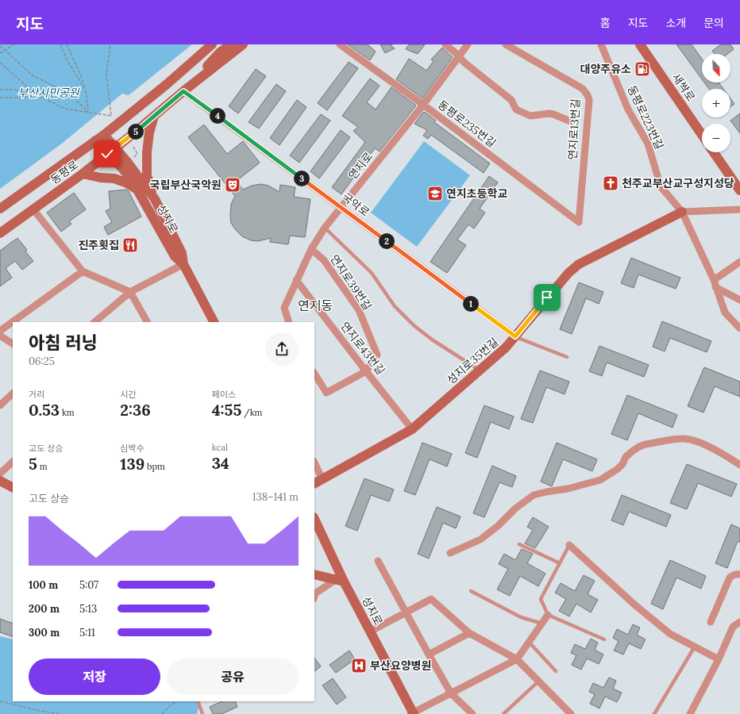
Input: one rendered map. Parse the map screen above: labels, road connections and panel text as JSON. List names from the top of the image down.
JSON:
{
  "streets": {
    "main road": [
      "새싹로",
      "동평로",
      "성지로",
      "성지로35번길"
    ],
    "street": [
      "동평로223번길",
      "동평로235번길",
      "연지로13번길",
      "연지로",
      "국악로",
      "연지로39번길",
      "연지로43번길"
    ]
  },
  "crossings": [
    ["동평로223번길", "성지로35번길"],
    ["동평로235번길", "연지로13번길"],
    ["동평로235번길", "연지로"],
    ["연지로", "국악로"],
    ["연지로", "연지로39번길"],
    ["연지로", "연지로43번길"],
    ["동평로", "국악로"],
    ["동평로", "성지로"],
    ["국악로", "성지로35번길"],
    ["연지로39번길", "연지로43번길"],
    ["연지로43번길", "성지로35번길"]
  ],
  "districts": ["연지동"],
  "parks": ["부산시민공원"],
  "places": {
    "fuel station": ["대양주유소"],
    "church": ["천주교부산교구성지성당"],
    "theatre": ["국립부산국악원"],
    "school or university": ["연지초등학교"],
    "restaurant": ["진주횟집"],
    "hospital": ["부산요양병원"]
  },
  "north": "bottom right",
  "page": {
    "header": "지도",
    "nav": [
      "홈",
      "지도",
      "소개",
      "문의"
    ],
    "map_buttons": ["+", "−"],
    "pins": [
      "4",
      "5",
      "3",
      "2",
      "1"
    ],
    "heading": ["아침 러닝", "06:25"],
    "stats": [
      ["거리", "0.53 km"],
      ["시간", "2:36"],
      ["페이스", "4:55 /km"],
      ["고도 상승", "5 m"],
      ["심박수", "139 bpm"],
      ["kcal", "34"]
    ],
    "chart": ["고도 상승", "138–141 m"],
    "list": [
      {
        "name": "100 m",
        "note": "5:07"
      },
      {
        "name": "200 m",
        "note": "5:13"
      },
      {
        "name": "300 m",
        "note": "5:11"
      }
    ],
    "buttons": ["저장", "공유"]
  }
}
